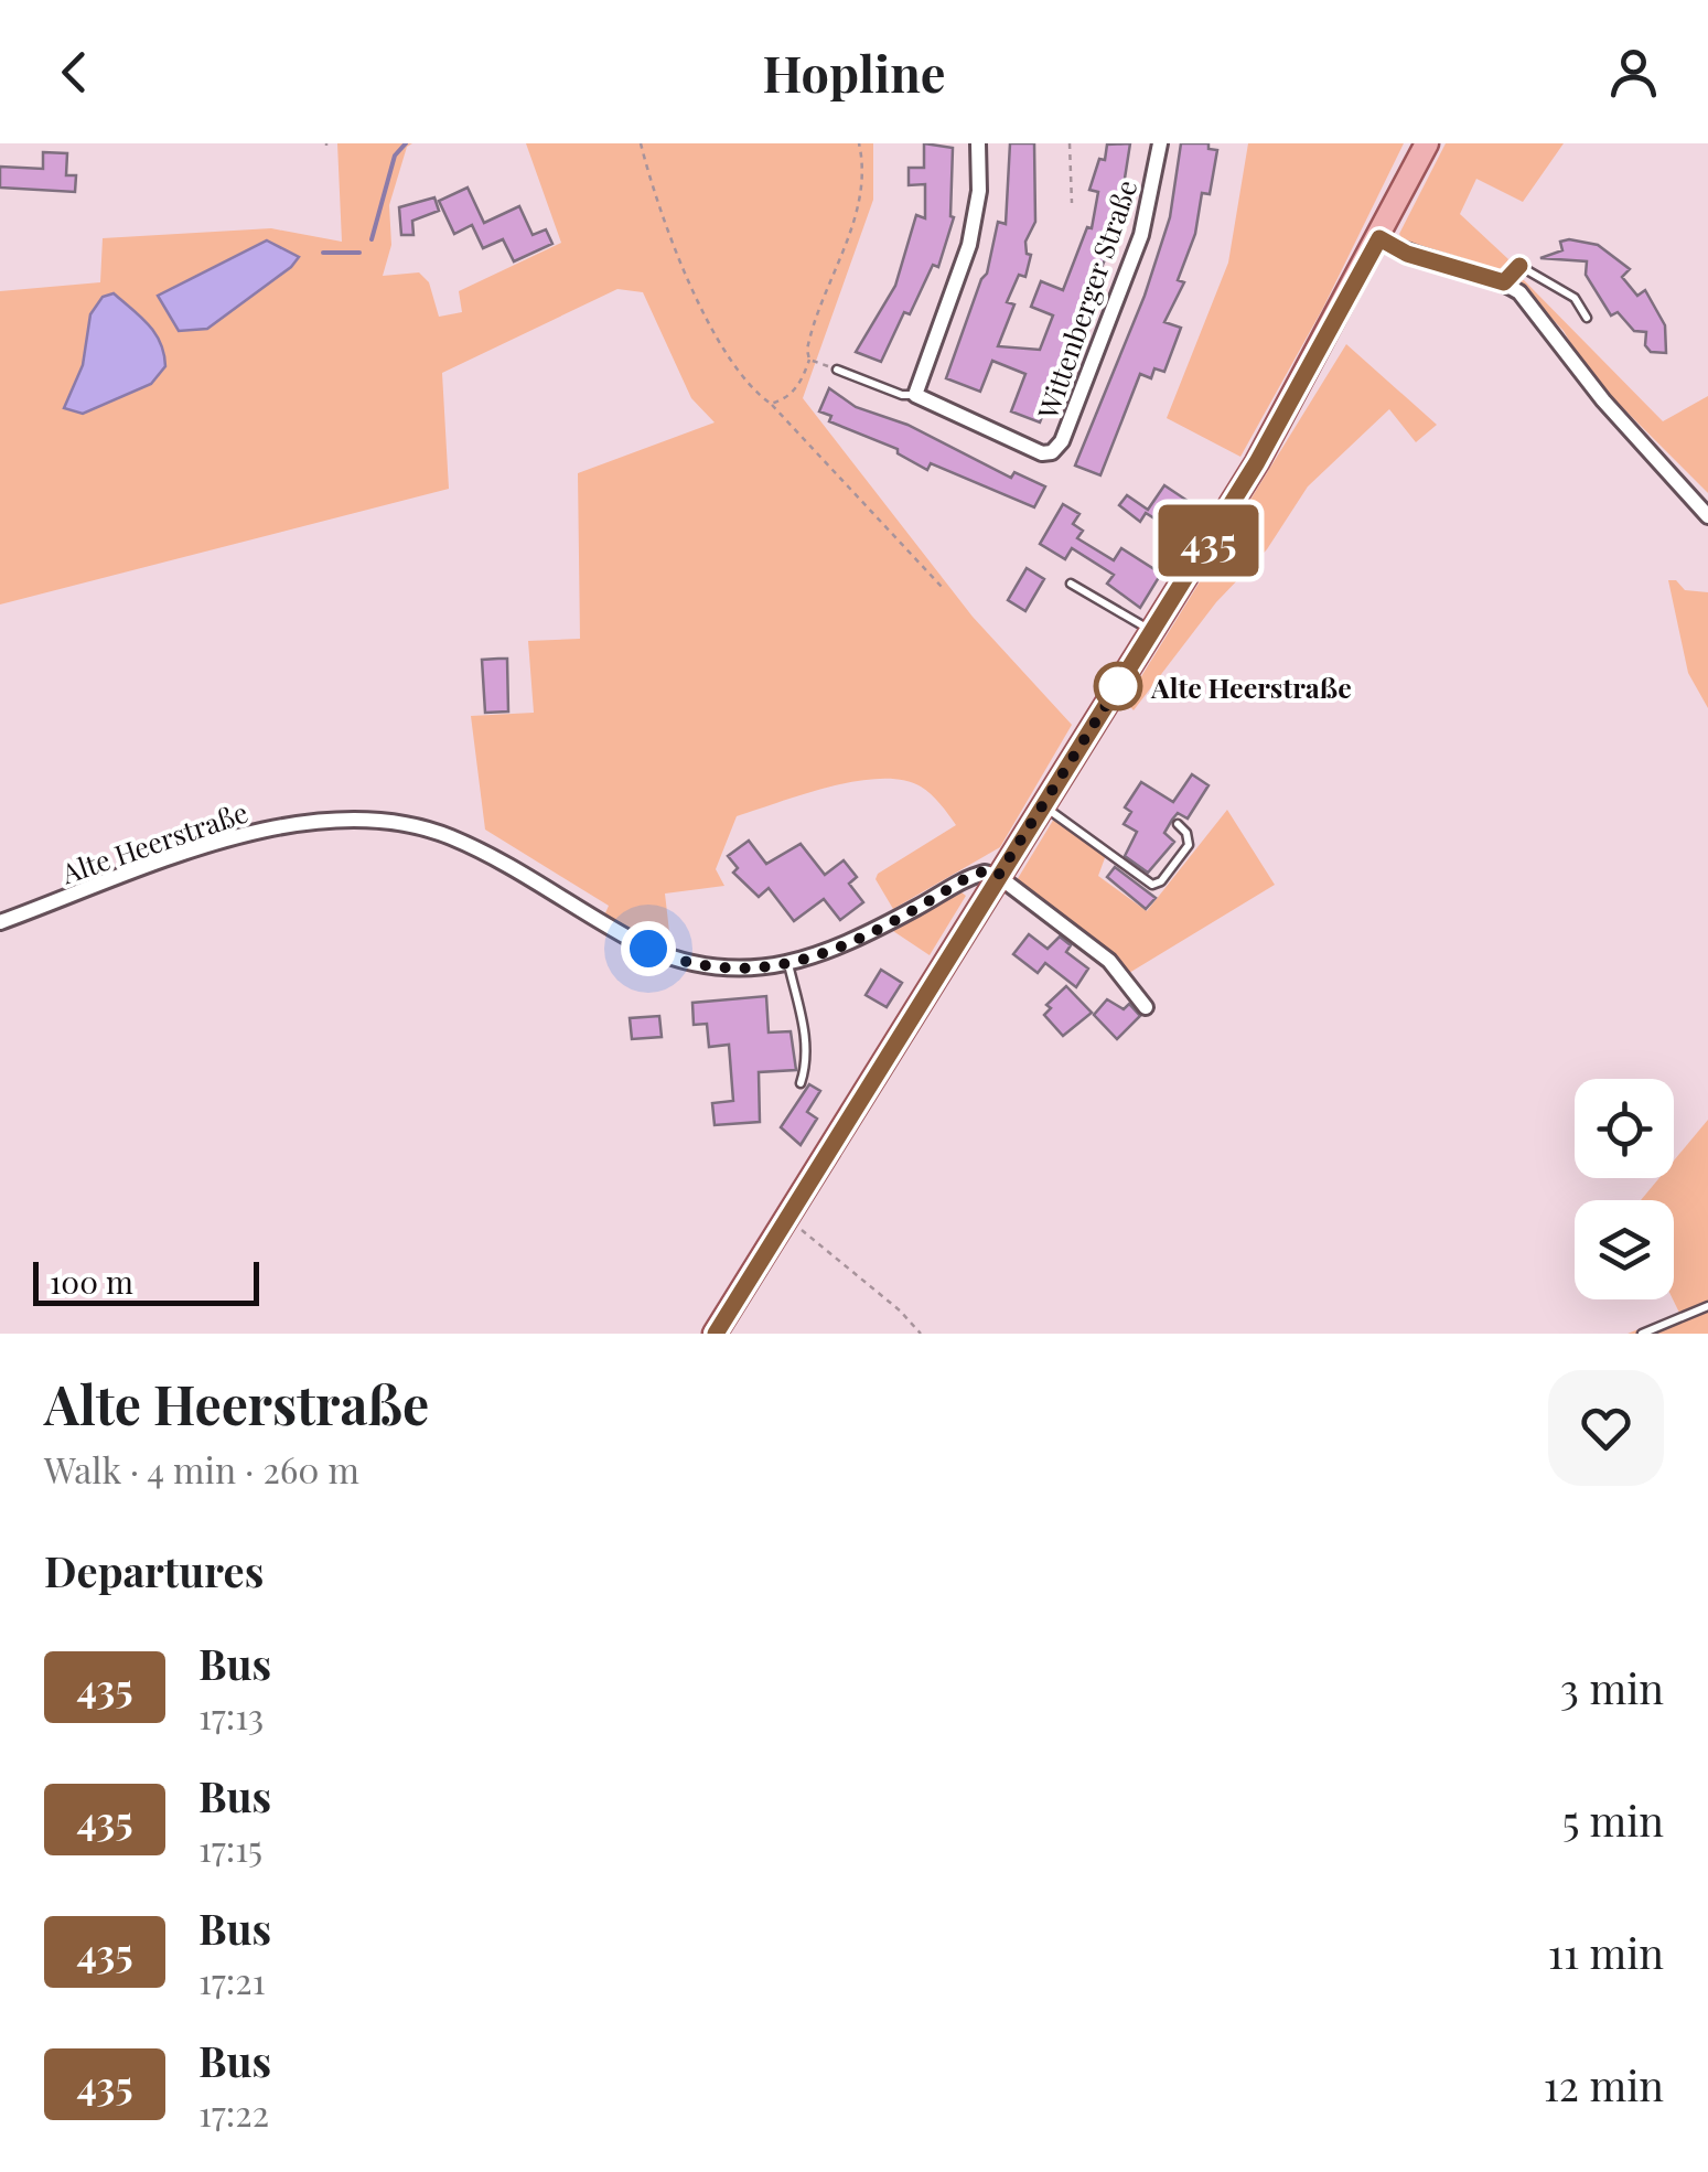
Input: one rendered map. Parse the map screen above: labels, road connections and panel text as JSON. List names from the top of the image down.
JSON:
{
  "streets": {
    "street": ["Wittenberger Straße", "Alte Heerstraße"]
  },
  "places": ["Alte Heerstraße"],
  "lines": ["bus line 435"],
  "scale_bar": "100 m",
  "page": {
    "header": "Hopline",
    "on_map": "435",
    "scale": "100 m",
    "heading": [
      ["Alte Heerstraße", "Walk · 4 min · 260 m"],
      "Departures"
    ],
    "list": [
      {
        "mark": "435",
        "name": "Bus",
        "note": "17:13",
        "value": "3 min"
      },
      {
        "mark": "435",
        "name": "Bus",
        "note": "17:15",
        "value": "5 min"
      },
      {
        "mark": "435",
        "name": "Bus",
        "note": "17:21",
        "value": "11 min"
      },
      {
        "mark": "435",
        "name": "Bus",
        "note": "17:22",
        "value": "12 min"
      }
    ]
  }
}
